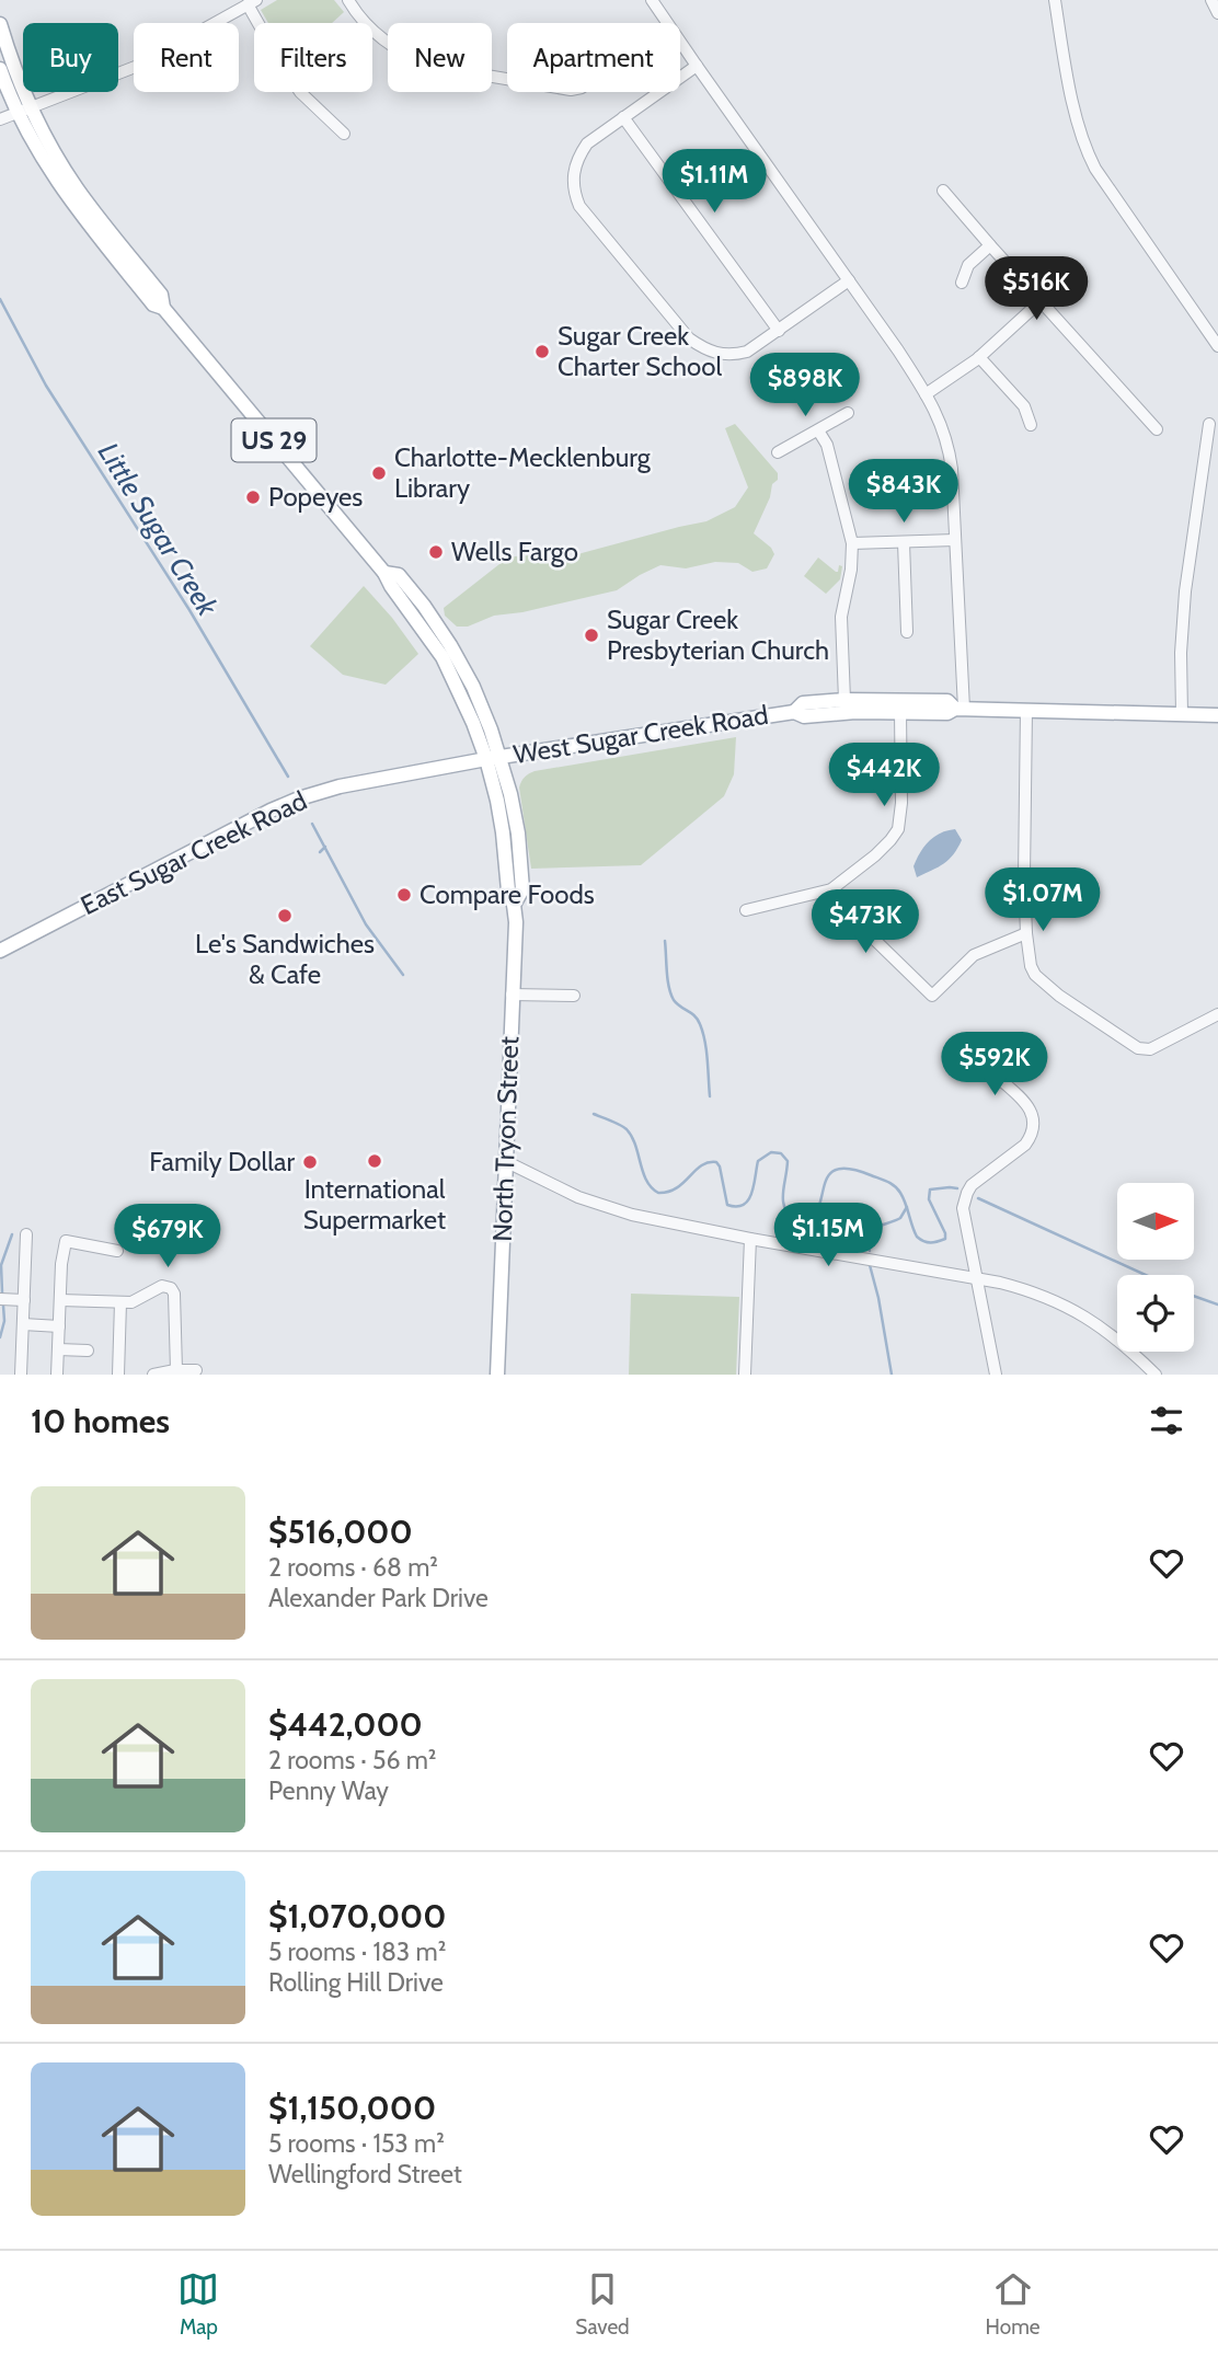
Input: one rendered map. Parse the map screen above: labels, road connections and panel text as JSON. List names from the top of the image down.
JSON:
{
  "streets": {
    "main road": [
      "US 29",
      "West Sugar Creek Road",
      "East Sugar Creek Road",
      "North Tryon Street"
    ]
  },
  "crossings": [
    ["West Sugar Creek Road", "East Sugar Creek Road"],
    ["West Sugar Creek Road", "North Tryon Street"],
    ["East Sugar Creek Road", "North Tryon Street"]
  ],
  "water": ["Little Sugar Creek"],
  "places": [
    "Sugar Creek Charter School",
    "Charlotte-Mecklenburg Library",
    "Popeyes",
    "Wells Fargo",
    "Sugar Creek Presbyterian Church",
    "Compare Foods",
    "Le's Sandwiches & Cafe",
    "International Supermarket",
    "Family Dollar"
  ],
  "north": "right",
  "page": {
    "chip": [
      "Buy",
      "Rent",
      "Filters",
      "New",
      "Apartment"
    ],
    "price": [
      "$1.11M",
      "$516K",
      "$898K",
      "$843K",
      "$442K",
      "$1.07M",
      "$473K",
      "$592K",
      "$1.15M",
      "$679K"
    ],
    "heading": "10 homes",
    "list": [
      {
        "name": "$516,000",
        "note": "2 rooms · 68 m² · Alexander Park Drive"
      },
      {
        "name": "$442,000",
        "note": "2 rooms · 56 m² · Penny Way"
      },
      {
        "name": "$1,070,000",
        "note": "5 rooms · 183 m² · Rolling Hill Drive"
      },
      {
        "name": "$1,150,000",
        "note": "5 rooms · 153 m² · Wellingford Street"
      }
    ],
    "tabs": ["Map", "Saved", "Home"]
  }
}
